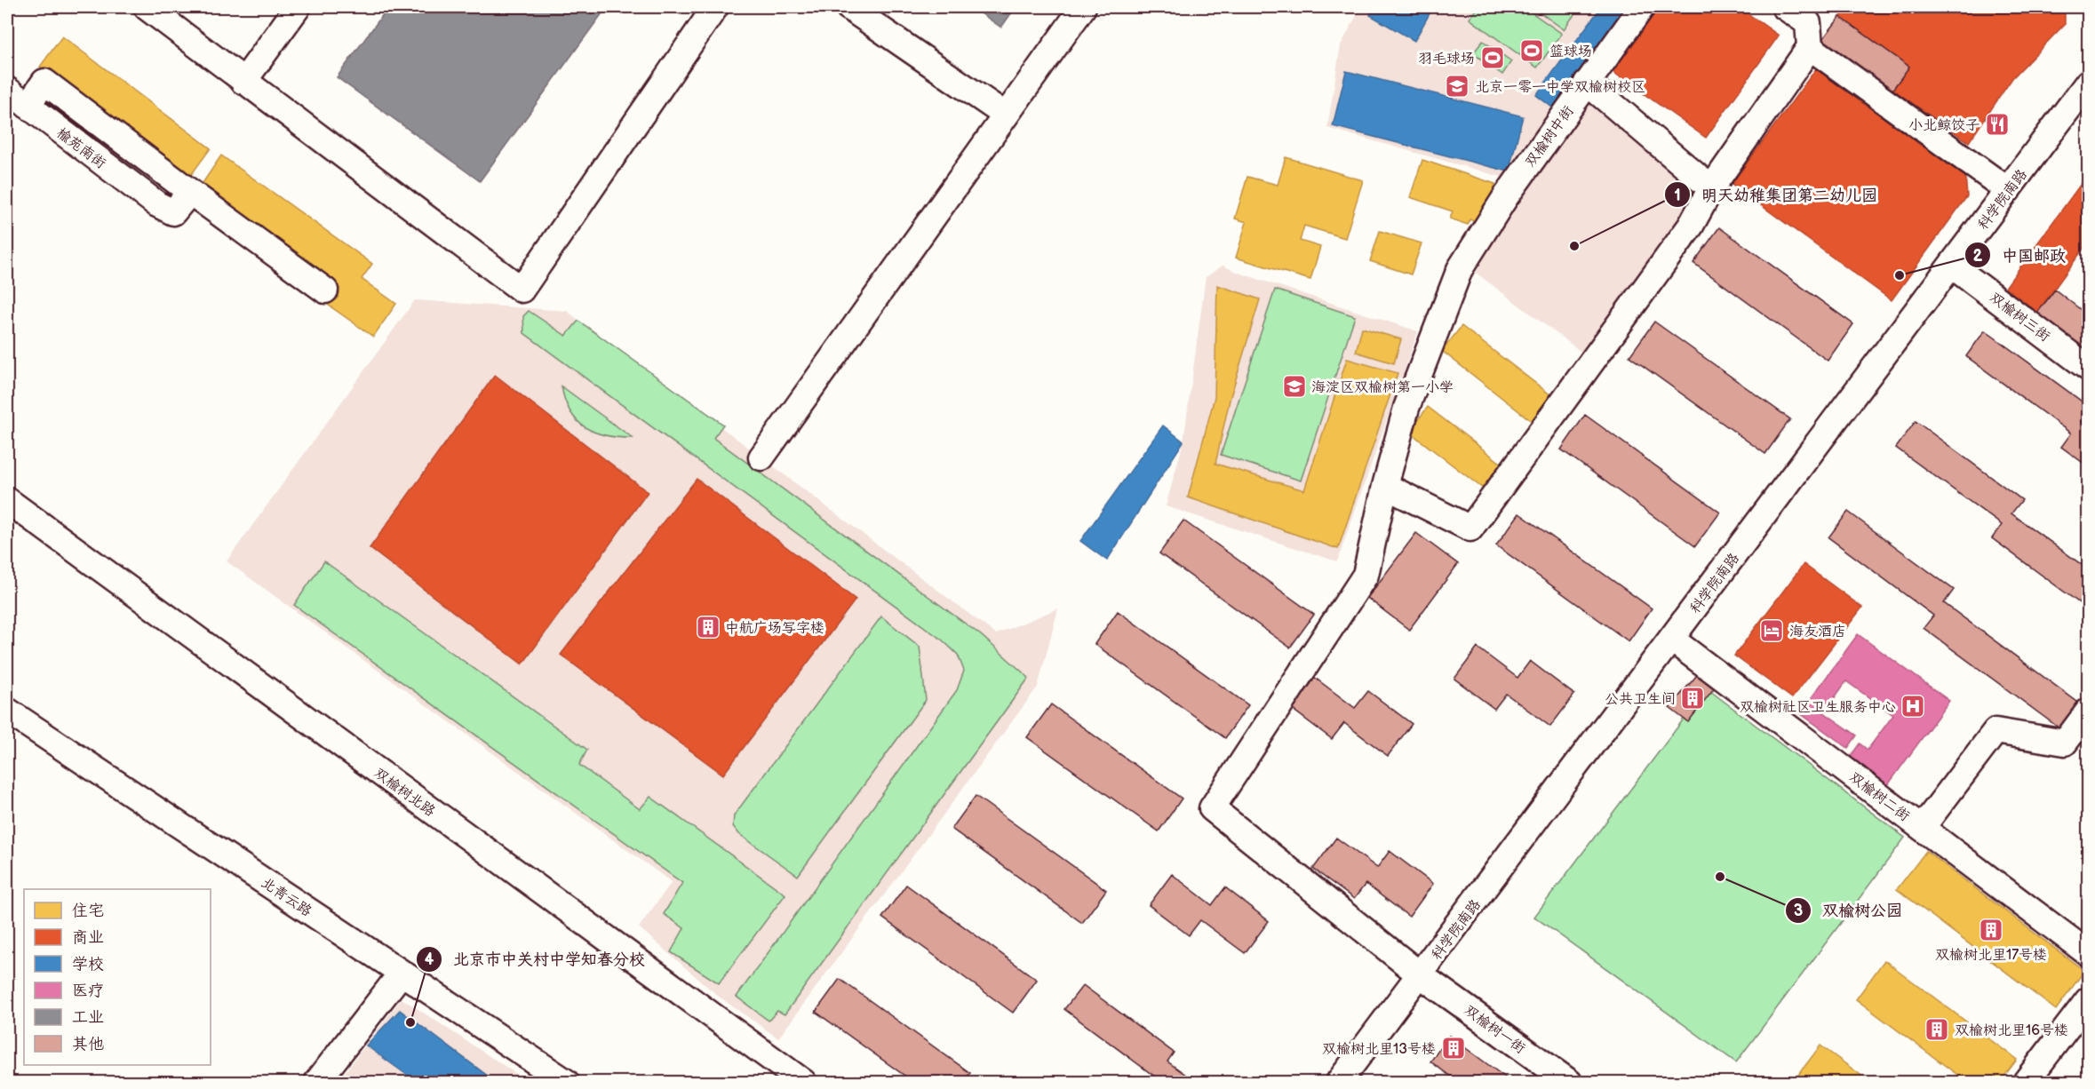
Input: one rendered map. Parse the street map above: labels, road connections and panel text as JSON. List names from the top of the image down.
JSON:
{
  "streets": {
    "street": [
      "双榆树中街",
      "榆苑南街",
      "科学院南路",
      "双榆树三街",
      "双榆树北路",
      "双榆树二街",
      "北青云路",
      "双榆树一街"
    ]
  },
  "crossings": [
    ["双榆树中街", "双榆树一街"],
    ["科学院南路", "双榆树三街"],
    ["科学院南路", "双榆树二街"],
    ["科学院南路", "双榆树一街"]
  ],
  "places": {
    "sports": ["篮球场", "羽毛球场"],
    "school or university": ["北京一零一中学双榆树校区", "海淀区双榆树第一小学"],
    "restaurant": ["小北鲸饺子"],
    "other": [
      "明天幼稚集团第二幼儿园",
      "中国邮政",
      "双榆树公园",
      "北京市中关村中学知春分校"
    ],
    "building": [
      "中航广场写字楼",
      "公共卫生间",
      "双榆树北里17号楼",
      "双榆树北里16号楼",
      "双榆树北里13号楼"
    ],
    "hotel": ["海友酒店"],
    "hospital": ["双榆树社区卫生服务中心"]
  },
  "legend": [
    "住宅",
    "商业",
    "学校",
    "医疗",
    "工业",
    "其他"
  ]
}
